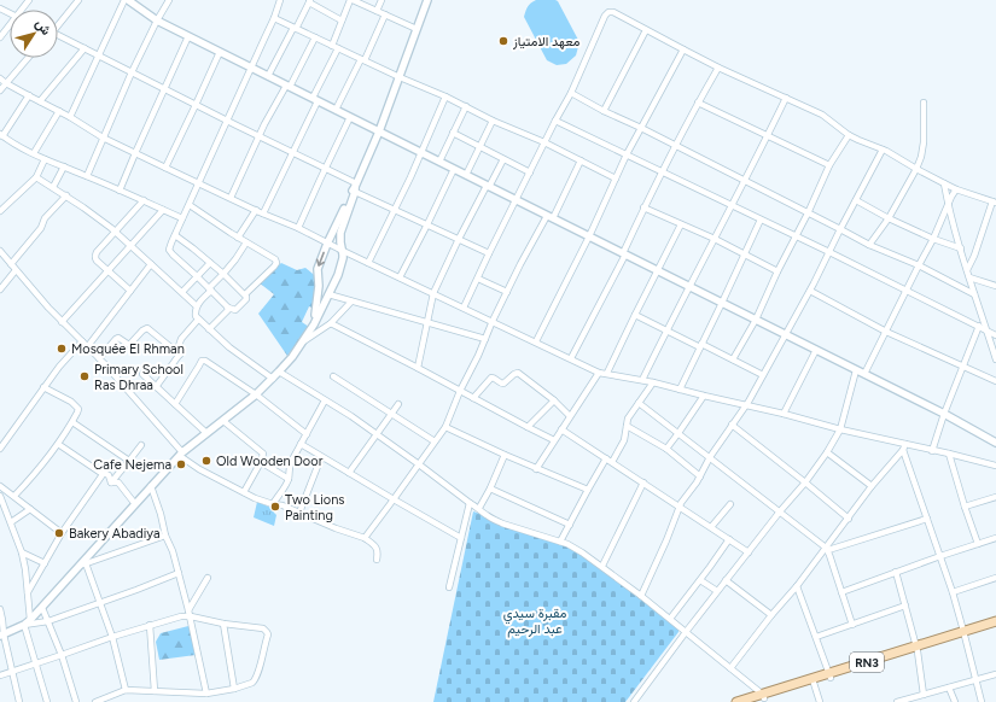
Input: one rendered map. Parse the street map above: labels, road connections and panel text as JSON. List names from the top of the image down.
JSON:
{
  "streets": {
    "main road": ["RN3"]
  },
  "parks": ["مقبرة سيدي عبد الرحيم"],
  "places": [
    "معهد الامتياز",
    "Mosquée El Rhman",
    "Primary School Ras Dhraa",
    "Old Wooden Door",
    "Cafe Nejema",
    "Two Lions Painting",
    "Bakery Abadiya"
  ],
  "north": "top right"
}
